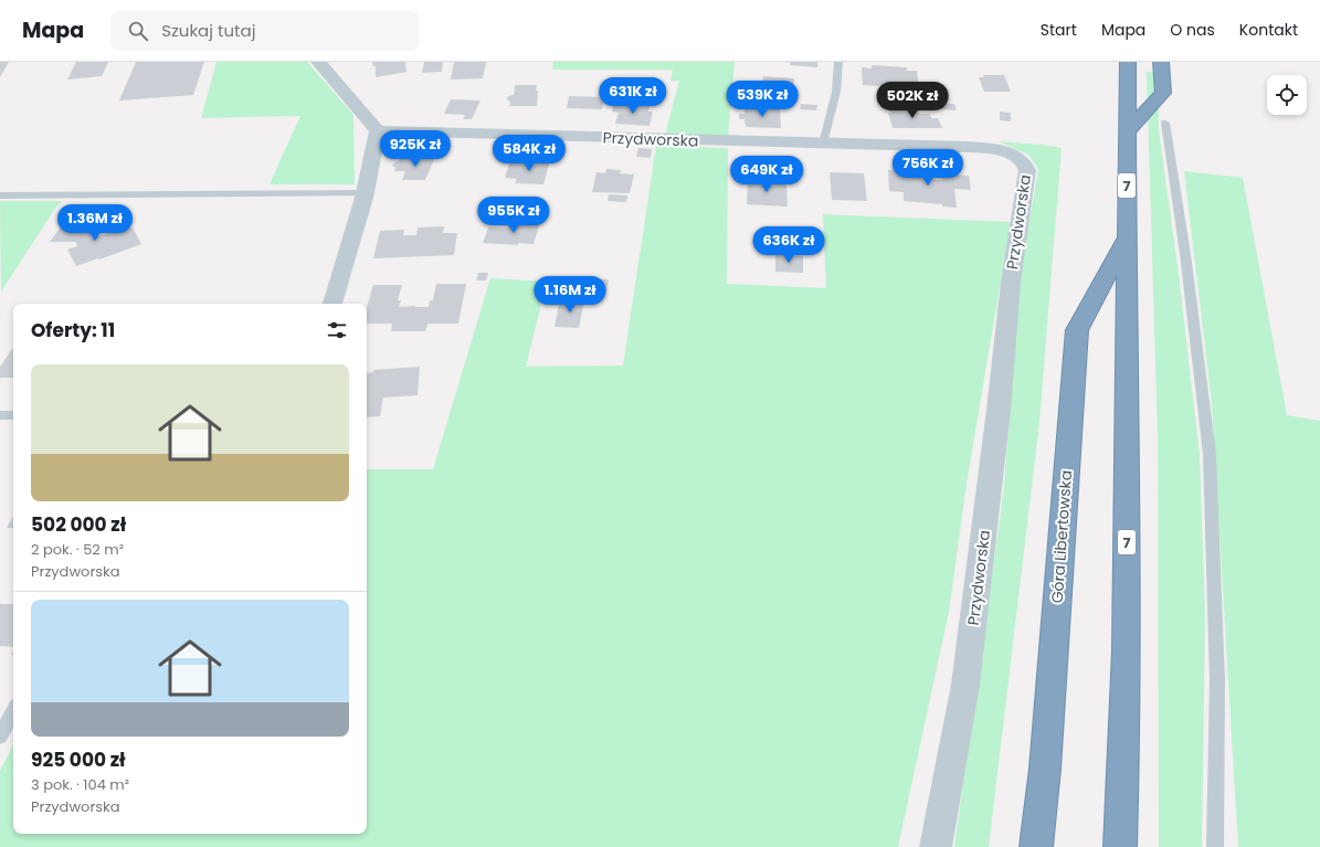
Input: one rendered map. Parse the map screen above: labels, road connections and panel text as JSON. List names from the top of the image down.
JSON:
{
  "streets": {
    "highway": ["7", "Góra Libertowska"],
    "street": ["Przydworska"]
  },
  "page": {
    "header": "Mapa",
    "search": "Szukaj tutaj",
    "nav": [
      "Start",
      "Mapa",
      "O nas",
      "Kontakt"
    ],
    "price": [
      "631K zł",
      "539K zł",
      "502K zł",
      "925K zł",
      "584K zł",
      "756K zł",
      "649K zł",
      "955K zł",
      "1.36M zł",
      "636K zł",
      "1.16M zł"
    ],
    "heading": "Oferty: 11",
    "list": [
      {
        "name": "502 000 zł",
        "note": "2 pok. · 52 m² · Przydworska"
      },
      {
        "name": "925 000 zł",
        "note": "3 pok. · 104 m² · Przydworska"
      }
    ]
  }
}
